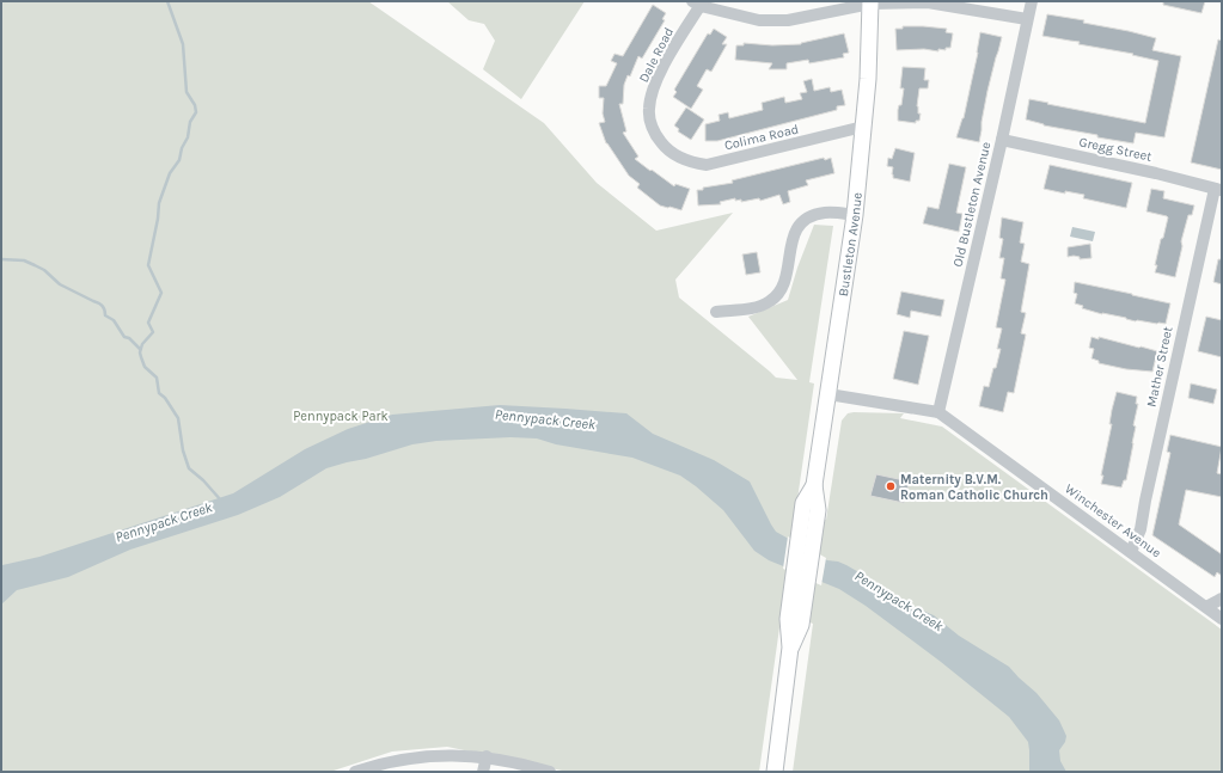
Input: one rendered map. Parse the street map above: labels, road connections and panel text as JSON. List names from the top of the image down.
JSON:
{
  "streets": {
    "main road": ["Bustleton Avenue"],
    "street": [
      "Dale Road",
      "Colima Road",
      "Gregg Street",
      "Old Bustleton Avenue",
      "Mather Street",
      "Winchester Avenue"
    ]
  },
  "crossings": [
    ["Dale Road", "Colima Road"],
    ["Colima Road", "Bustleton Avenue"],
    ["Gregg Street", "Old Bustleton Avenue"],
    ["Gregg Street", "Mather Street"],
    ["Old Bustleton Avenue", "Winchester Avenue"],
    ["Bustleton Avenue", "Winchester Avenue"],
    ["Mather Street", "Winchester Avenue"]
  ],
  "water": ["Pennypack Creek"],
  "parks": ["Pennypack Park"],
  "places": ["Maternity B.V.M. Roman Catholic Church"]
}
